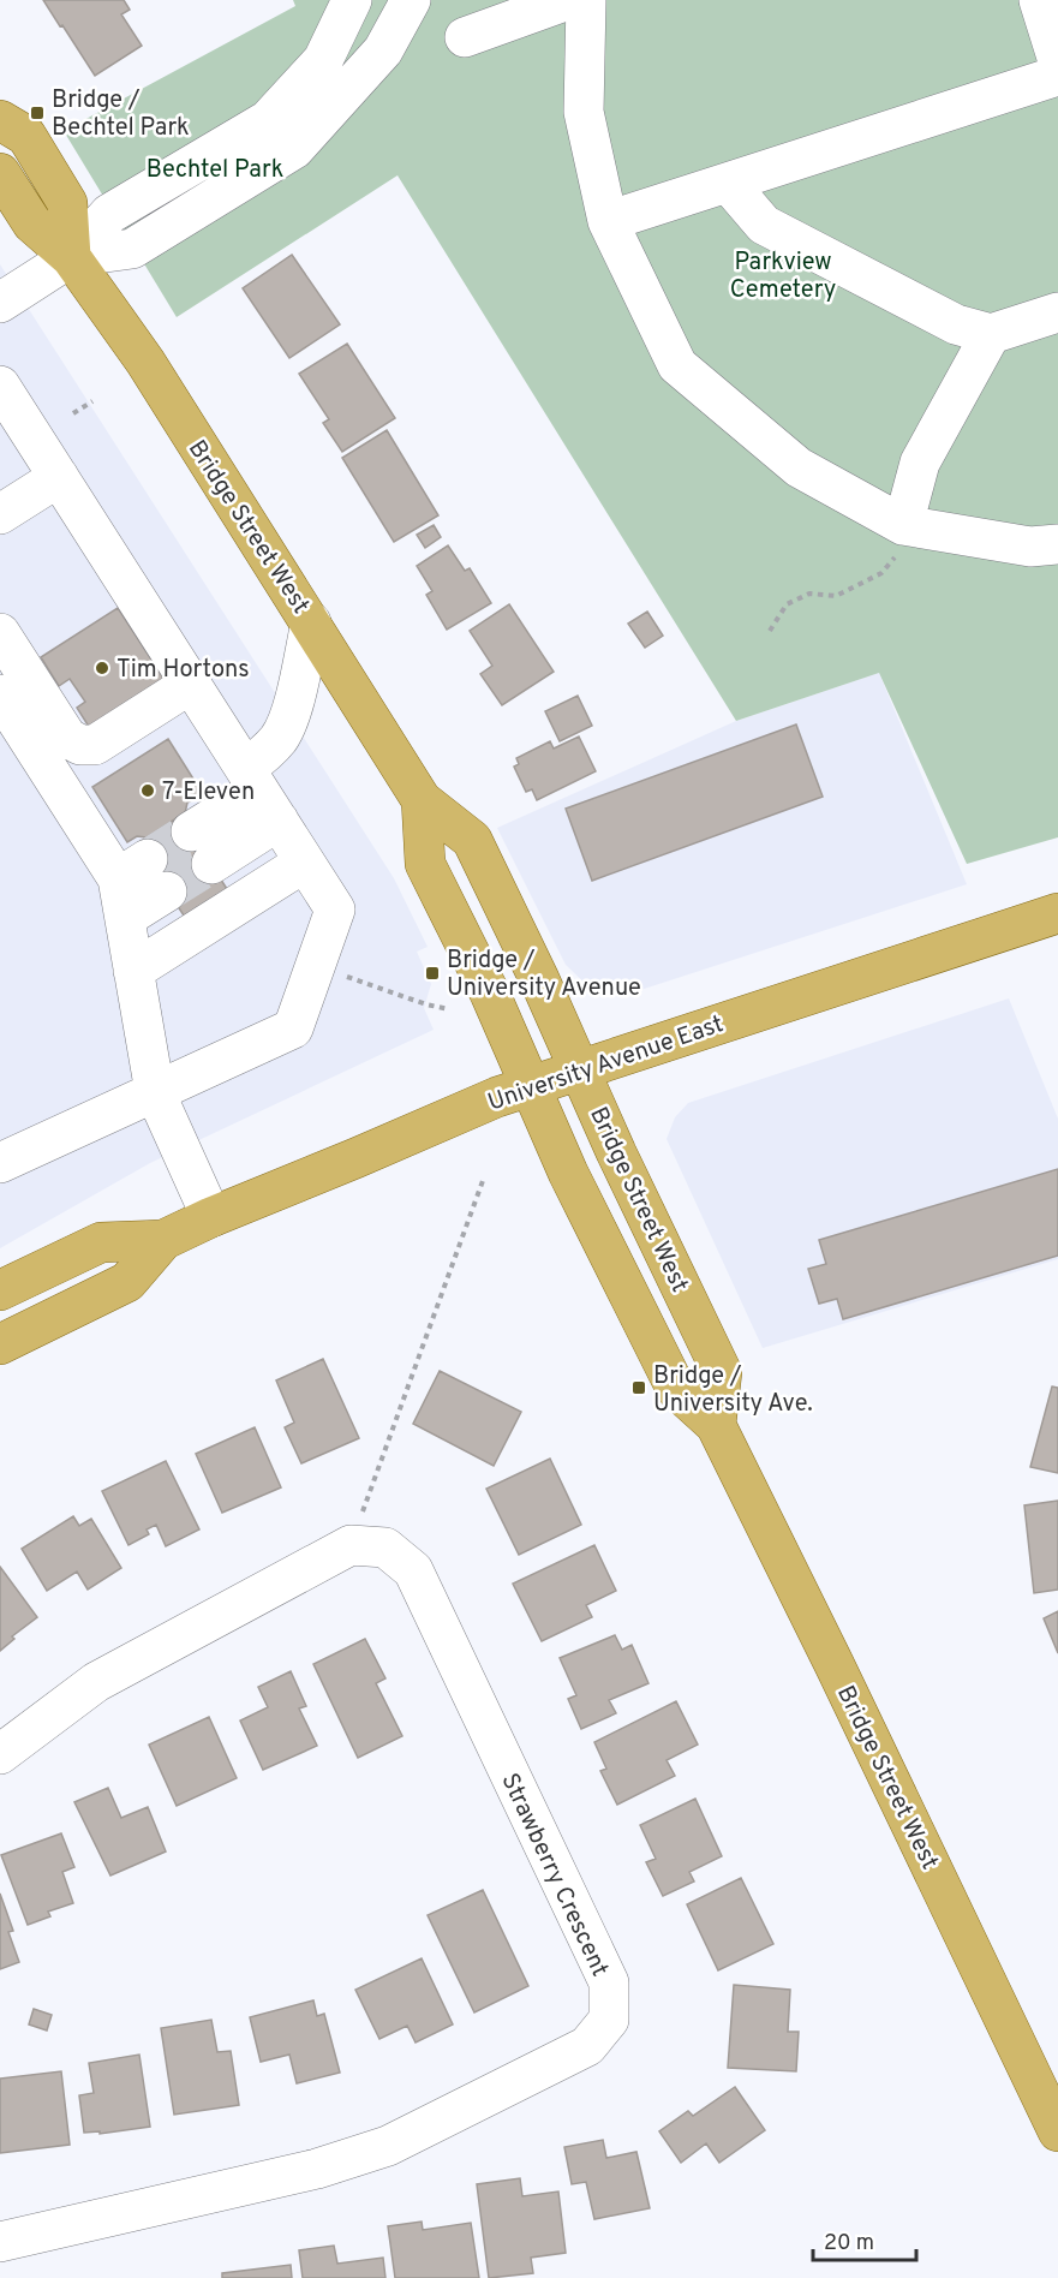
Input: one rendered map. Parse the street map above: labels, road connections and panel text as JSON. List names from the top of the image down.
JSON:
{
  "streets": {
    "main road": ["Bridge Street West", "University Avenue East"],
    "street": ["Strawberry Crescent"]
  },
  "crossings": [
    ["Bridge Street West", "University Avenue East"]
  ],
  "parks": ["Bechtel Park", "Parkview Cemetery"],
  "places": {
    "transit": ["Bridge / Bechtel Park", "Bridge / University Avenue", "Bridge / University Ave."],
    "other": ["Tim Hortons", "7-Eleven"]
  },
  "scale_bar": "20 m"
}
